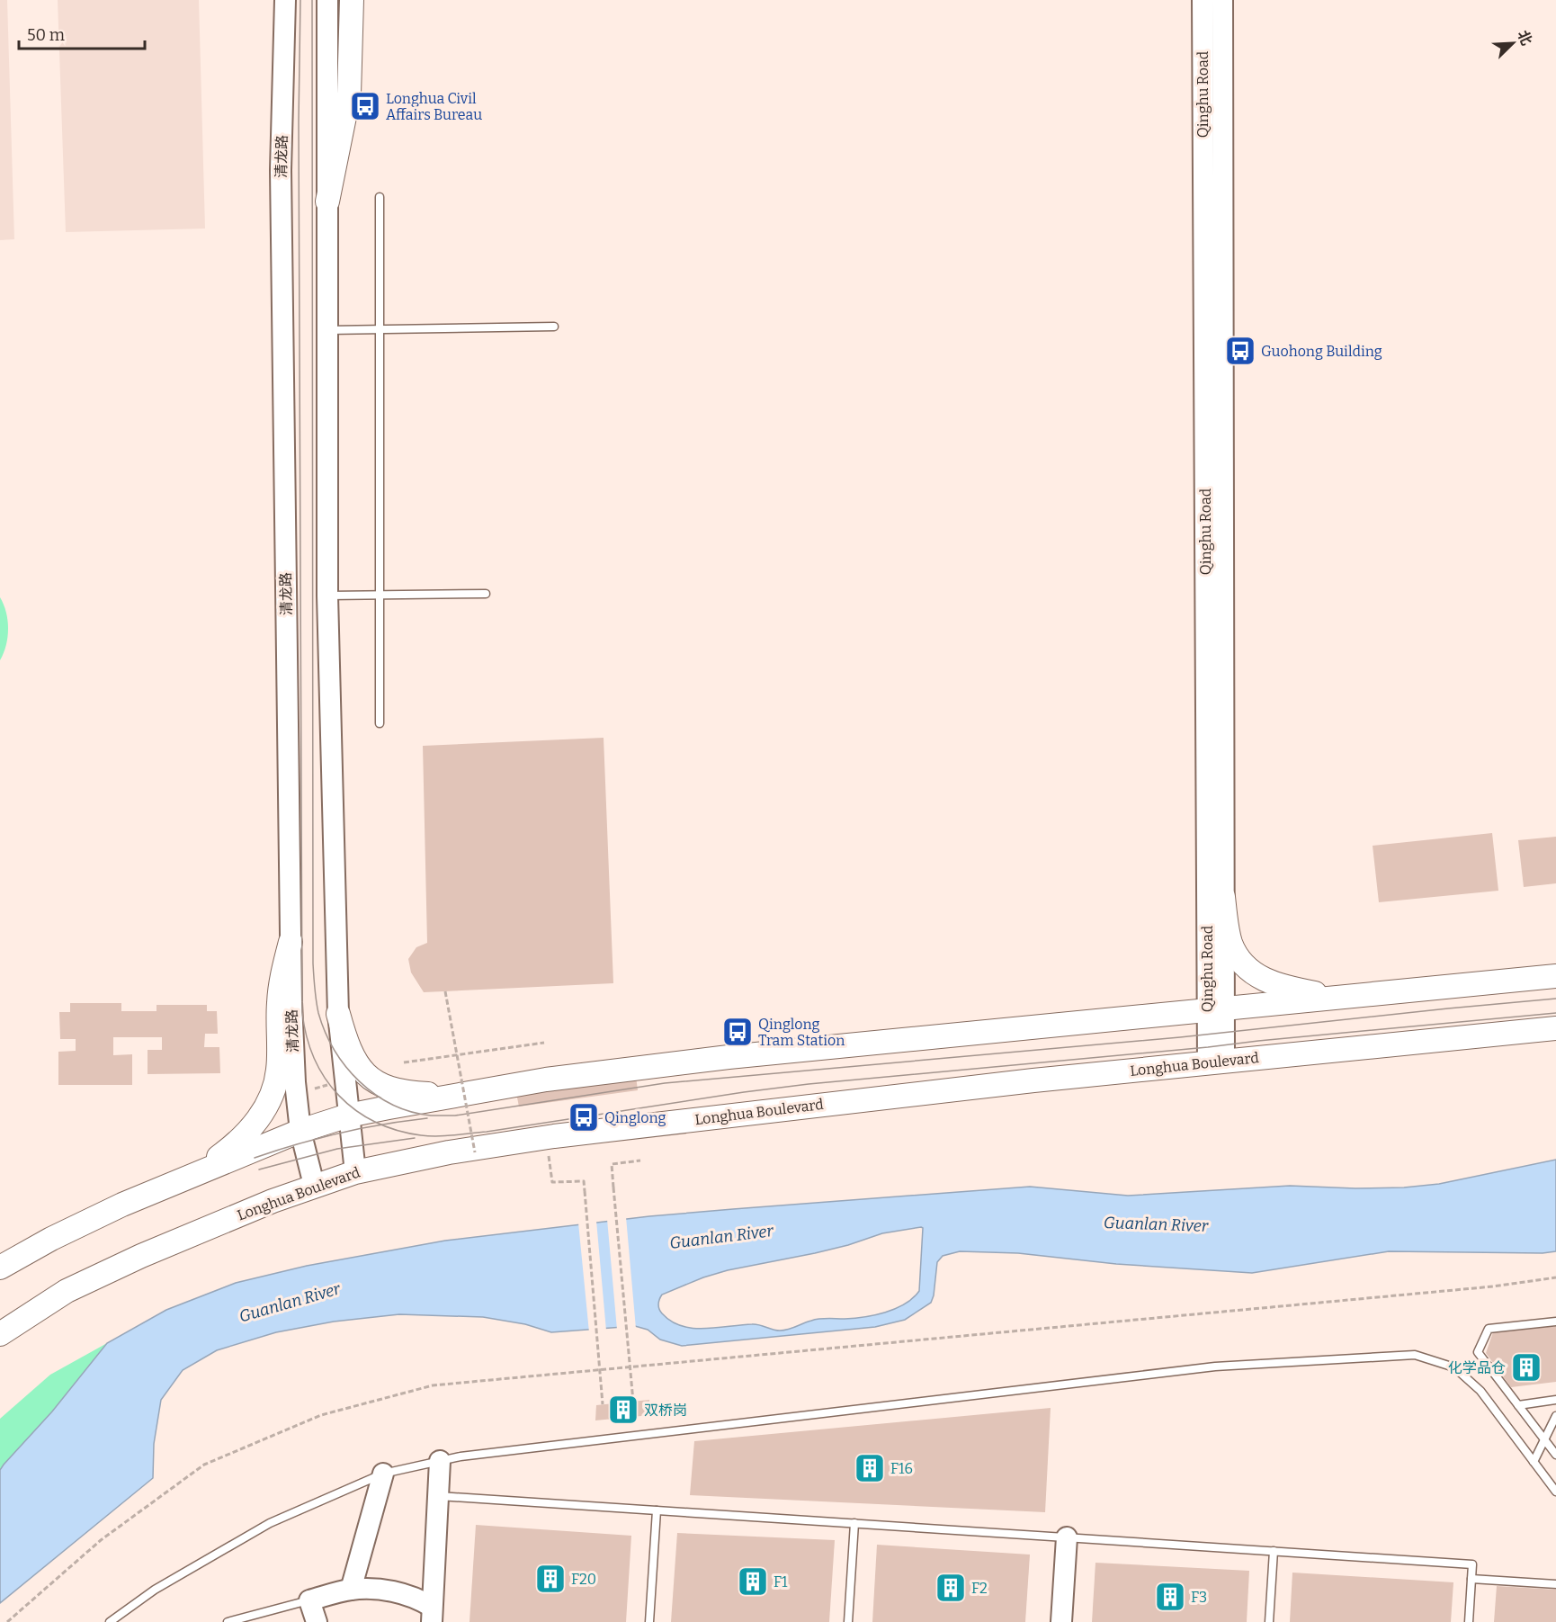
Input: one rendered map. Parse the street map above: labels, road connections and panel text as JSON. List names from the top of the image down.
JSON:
{
  "streets": {
    "main road": ["Longhua Boulevard"],
    "street": ["Qinghu Road", "清龙路"]
  },
  "crossings": [
    ["Qinghu Road", "Longhua Boulevard"],
    ["清龙路", "Longhua Boulevard"]
  ],
  "water": ["Guanlan River"],
  "places": {
    "bus stop": [
      "Longhua Civil Affairs Bureau",
      "Guohong Building",
      "Qinglong Tram Station",
      "Qinglong"
    ],
    "building": [
      "化学品仓",
      "双桥岗",
      "F16",
      "F20",
      "F1",
      "F2",
      "F3"
    ]
  },
  "scale_bar": "50 m",
  "north": "top right"
}
